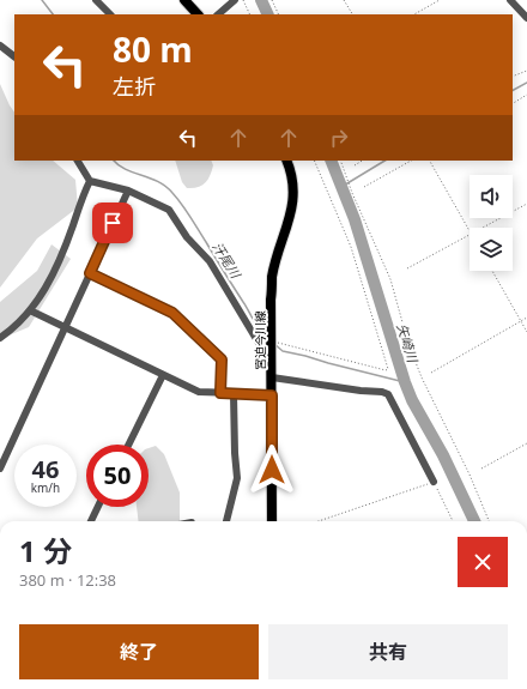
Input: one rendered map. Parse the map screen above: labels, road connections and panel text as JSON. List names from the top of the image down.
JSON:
{
  "streets": {
    "main road": ["宮迫今川線"]
  },
  "water": ["汗尾川", "矢崎川"],
  "page": {
    "turn": ["80 m", "左折"],
    "speed": "46 km/h",
    "limit": "50",
    "heading": ["1 分", "380 m · 12:38"],
    "buttons": ["終了", "共有"]
  }
}
